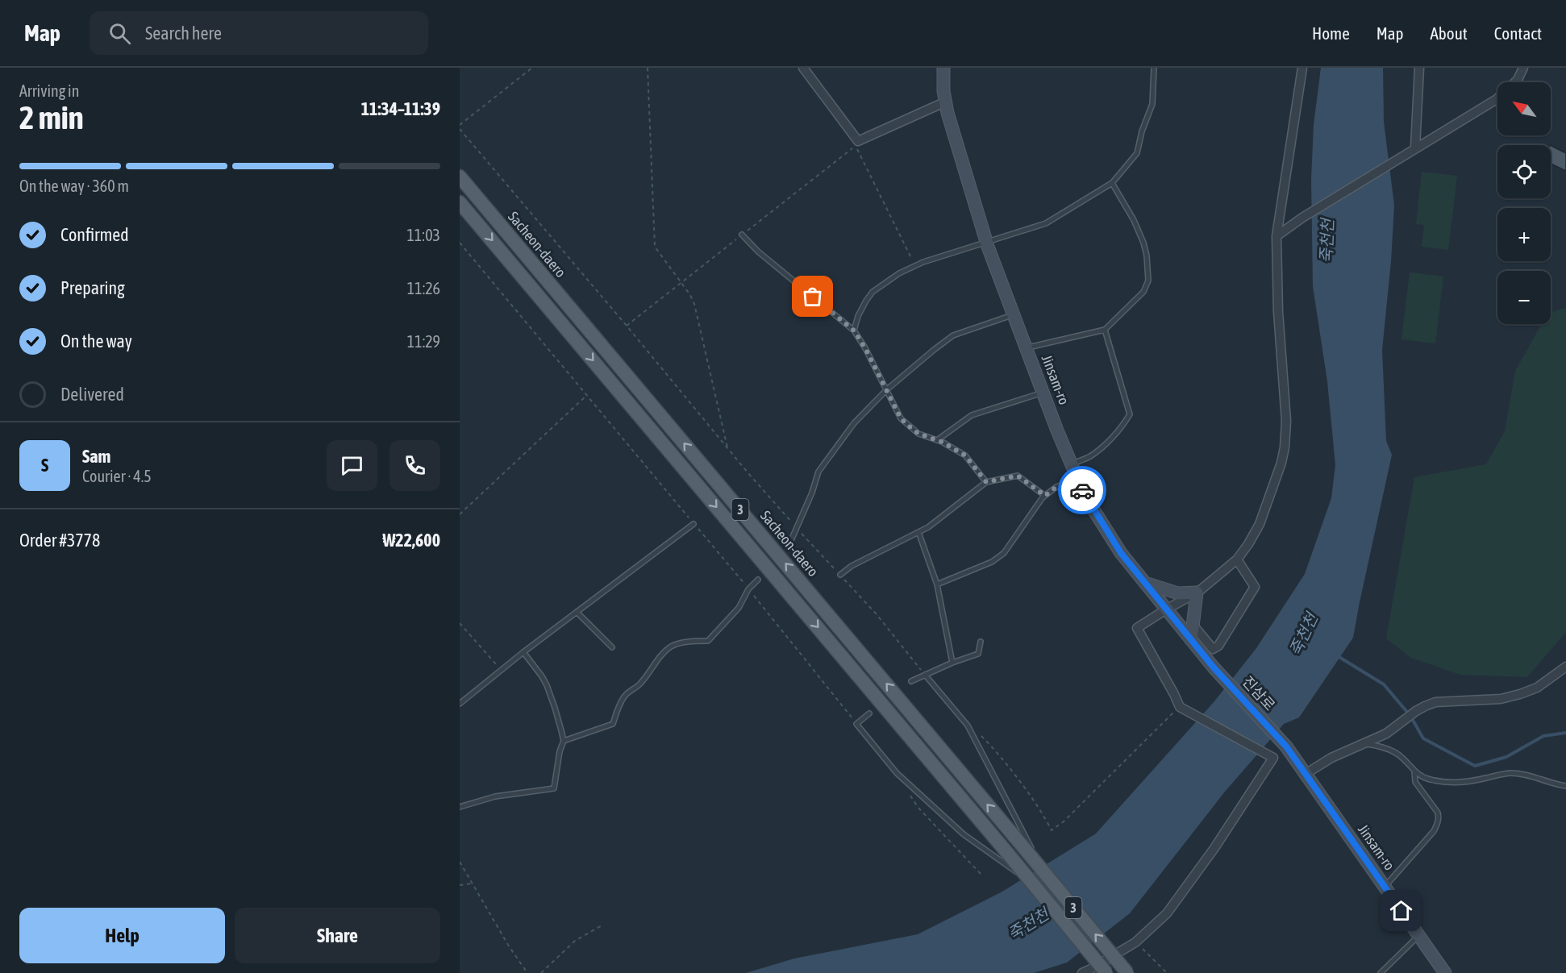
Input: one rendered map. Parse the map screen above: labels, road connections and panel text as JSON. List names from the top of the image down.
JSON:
{
  "streets": {
    "main road": ["Sacheon-daero", "3"],
    "street": ["Jinsam-ro", "진삼로"]
  },
  "crossings": [
    ["Sacheon-daero", "3"],
    ["Jinsam-ro", "진삼로"]
  ],
  "water": ["죽천천"],
  "north": "top left",
  "page": {
    "header": "Map",
    "search": "Search here",
    "nav": [
      "Home",
      "Map",
      "About",
      "Contact"
    ],
    "heading": ["2 min", "Arriving in", "11:34–11:39"],
    "panel": [
      "Sam",
      "Courier · 4.5",
      "Order #3778",
      "₩22,600"
    ],
    "map_buttons": ["+", "−"],
    "bar": "On the way · 360 m",
    "list": [
      ["Confirmed", "11:03"],
      ["Preparing", "11:26"],
      ["On the way", "11:29"],
      "Delivered"
    ],
    "round": "S",
    "buttons": ["Help", "Share"]
  }
}
